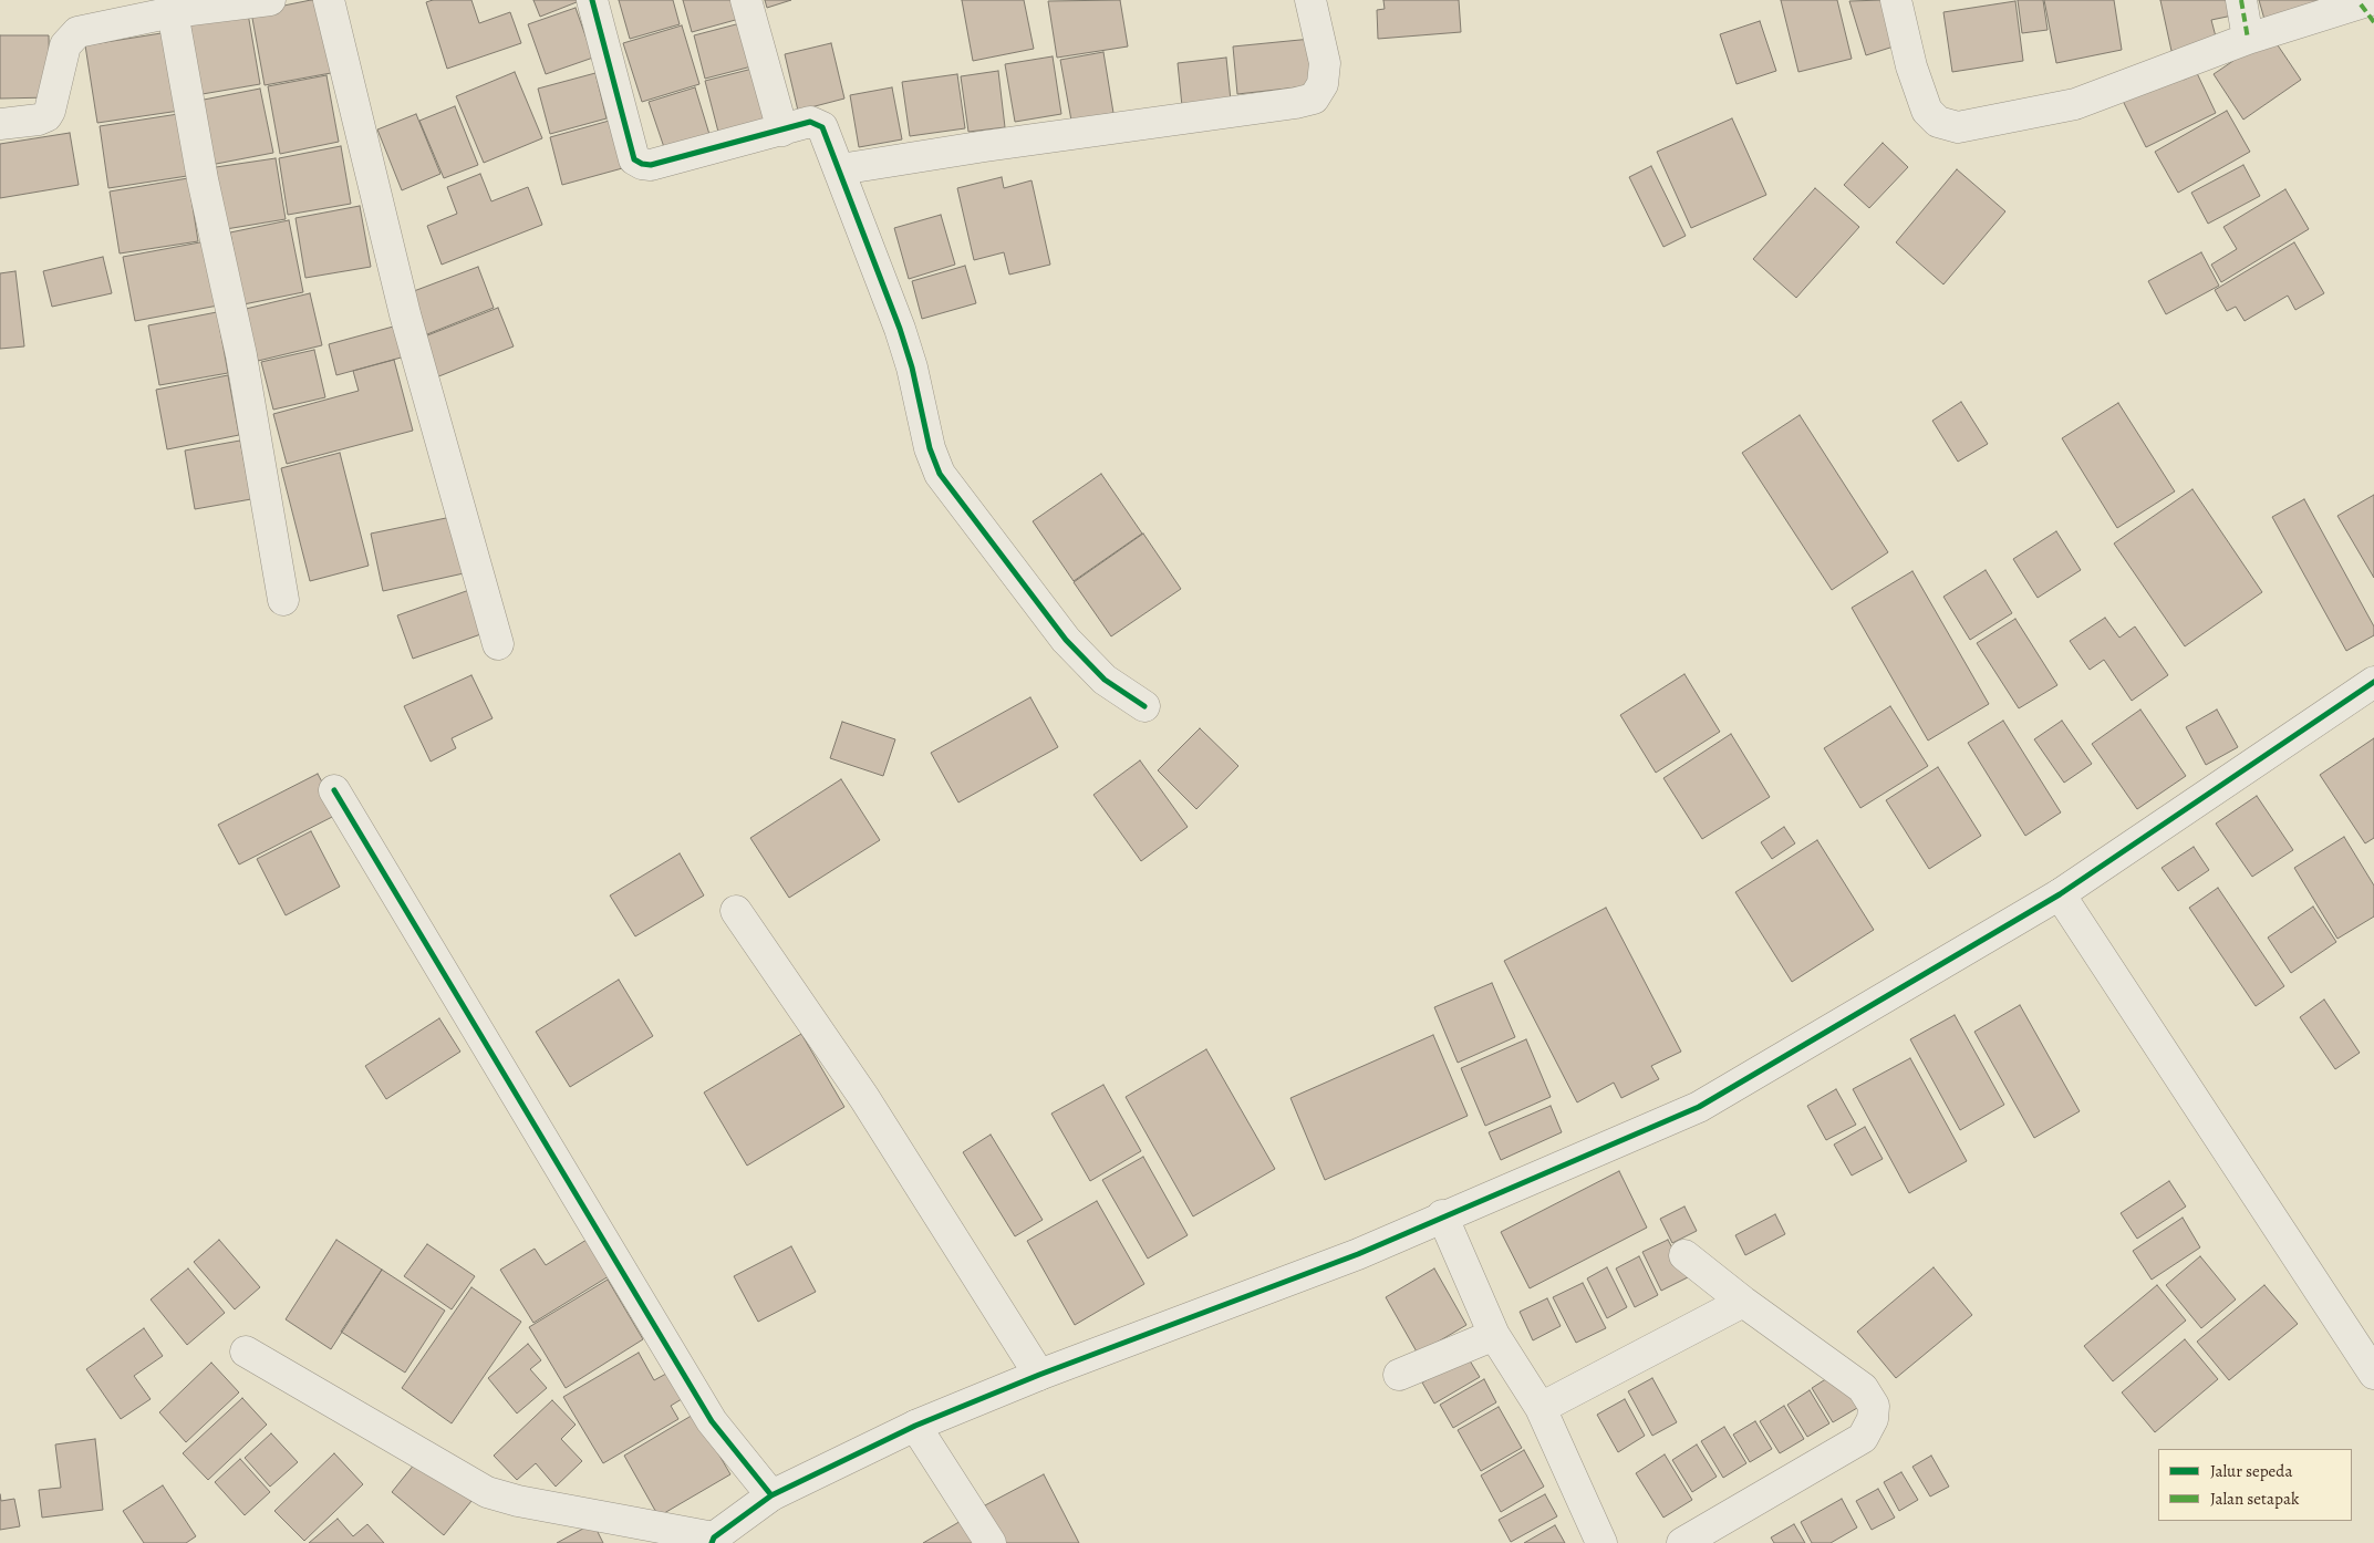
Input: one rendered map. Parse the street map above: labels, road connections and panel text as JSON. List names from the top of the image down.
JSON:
{
  "legend": ["Jalur sepeda", "Jalan setapak"]
}
